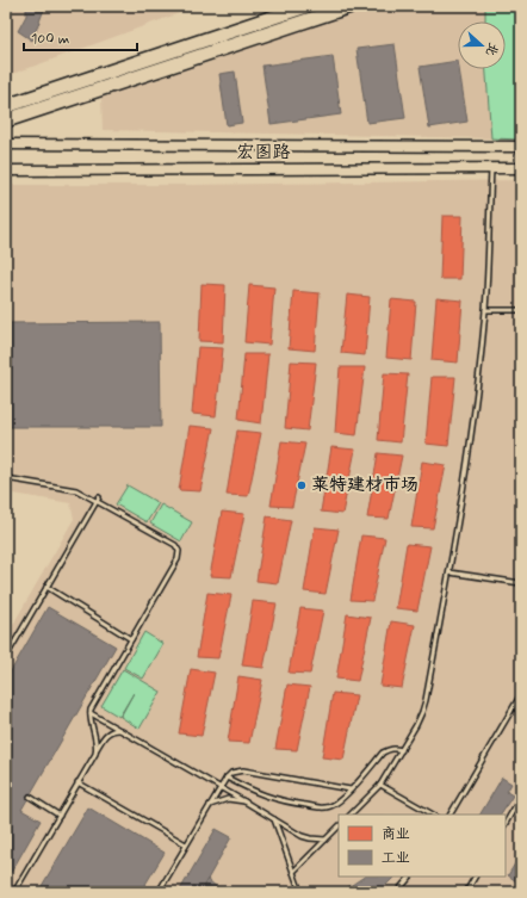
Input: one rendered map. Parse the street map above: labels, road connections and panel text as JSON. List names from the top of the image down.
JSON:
{
  "streets": {
    "main road": ["宏图路"]
  },
  "places": ["莱特建材市场"],
  "legend": ["商业", "工业"],
  "scale_bar": "100 m",
  "north": "right"
}
